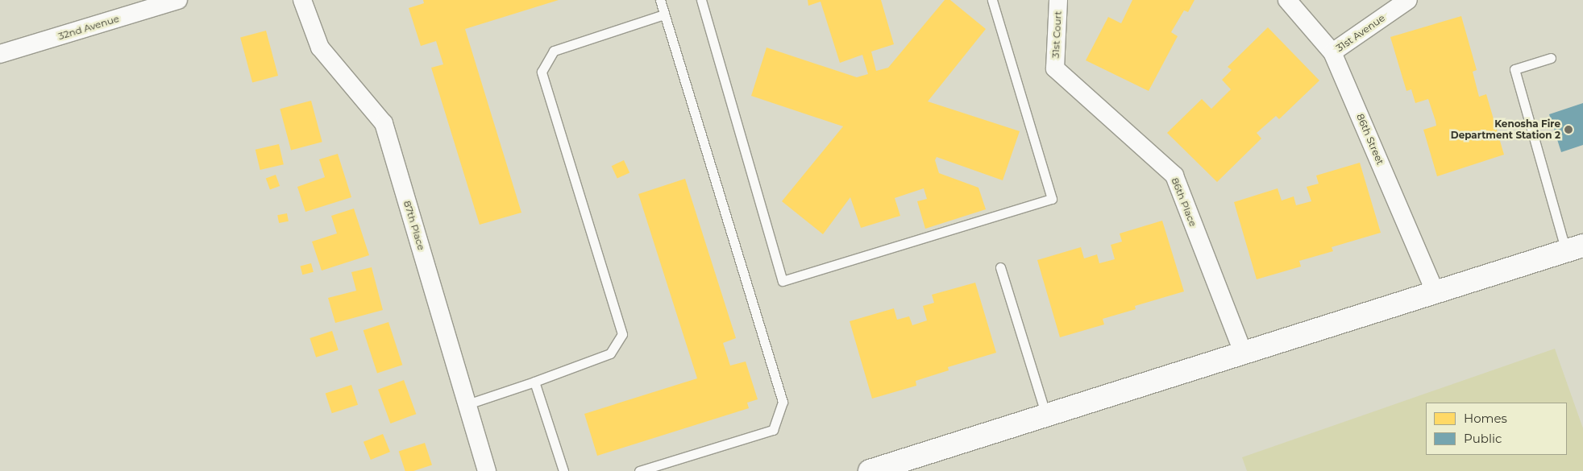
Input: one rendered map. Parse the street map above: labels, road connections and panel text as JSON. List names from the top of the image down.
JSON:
{
  "streets": {
    "street": [
      "32nd Avenue",
      "31st Avenue",
      "31st Court",
      "86th Street",
      "86th Place",
      "87th Place"
    ]
  },
  "crossings": [
    ["31st Avenue", "86th Street"],
    ["31st Court", "86th Place"]
  ],
  "places": ["Kenosha Fire Department Station 2"],
  "legend": ["Homes", "Public"]
}
